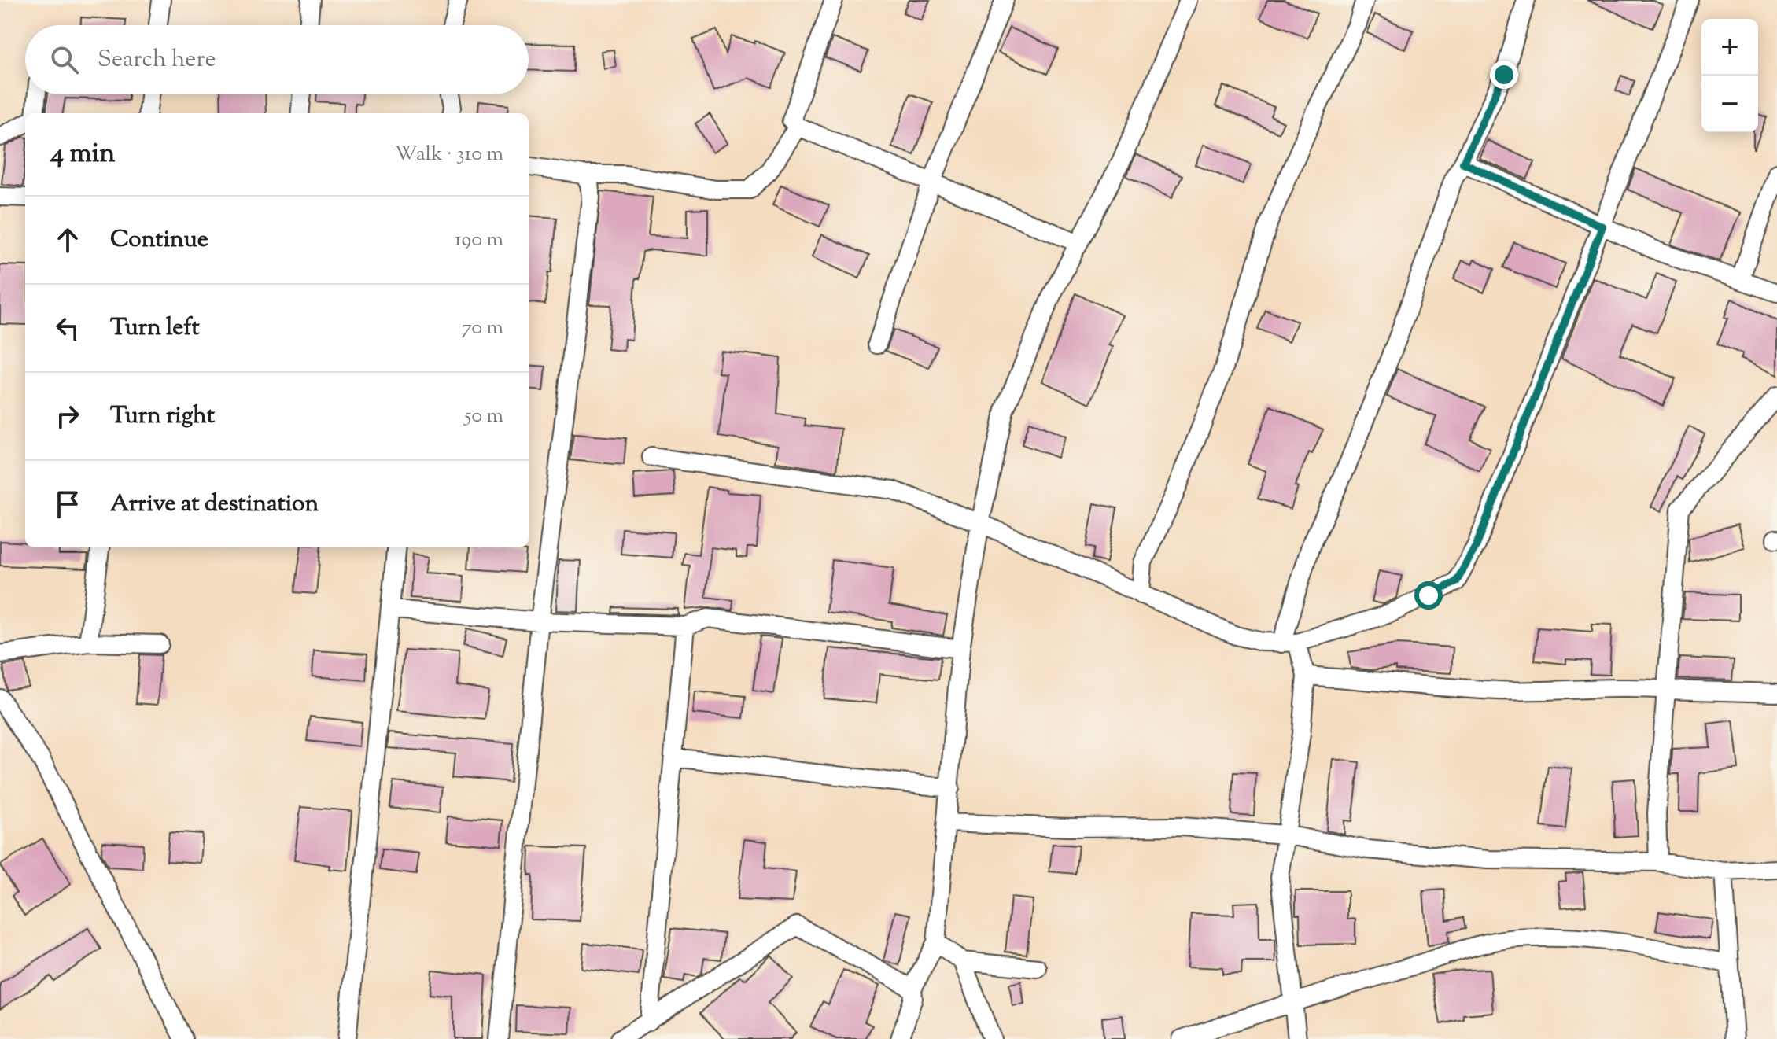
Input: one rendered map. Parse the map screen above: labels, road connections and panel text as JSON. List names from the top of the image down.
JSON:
{
  "page": {
    "map_buttons": ["+", "−"],
    "search": "Search here",
    "heading": ["4 min", "Walk · 310 m"],
    "list": [
      ["Continue", "190 m"],
      ["Turn left", "70 m"],
      ["Turn right", "50 m"],
      "Arrive at destination"
    ]
  }
}
